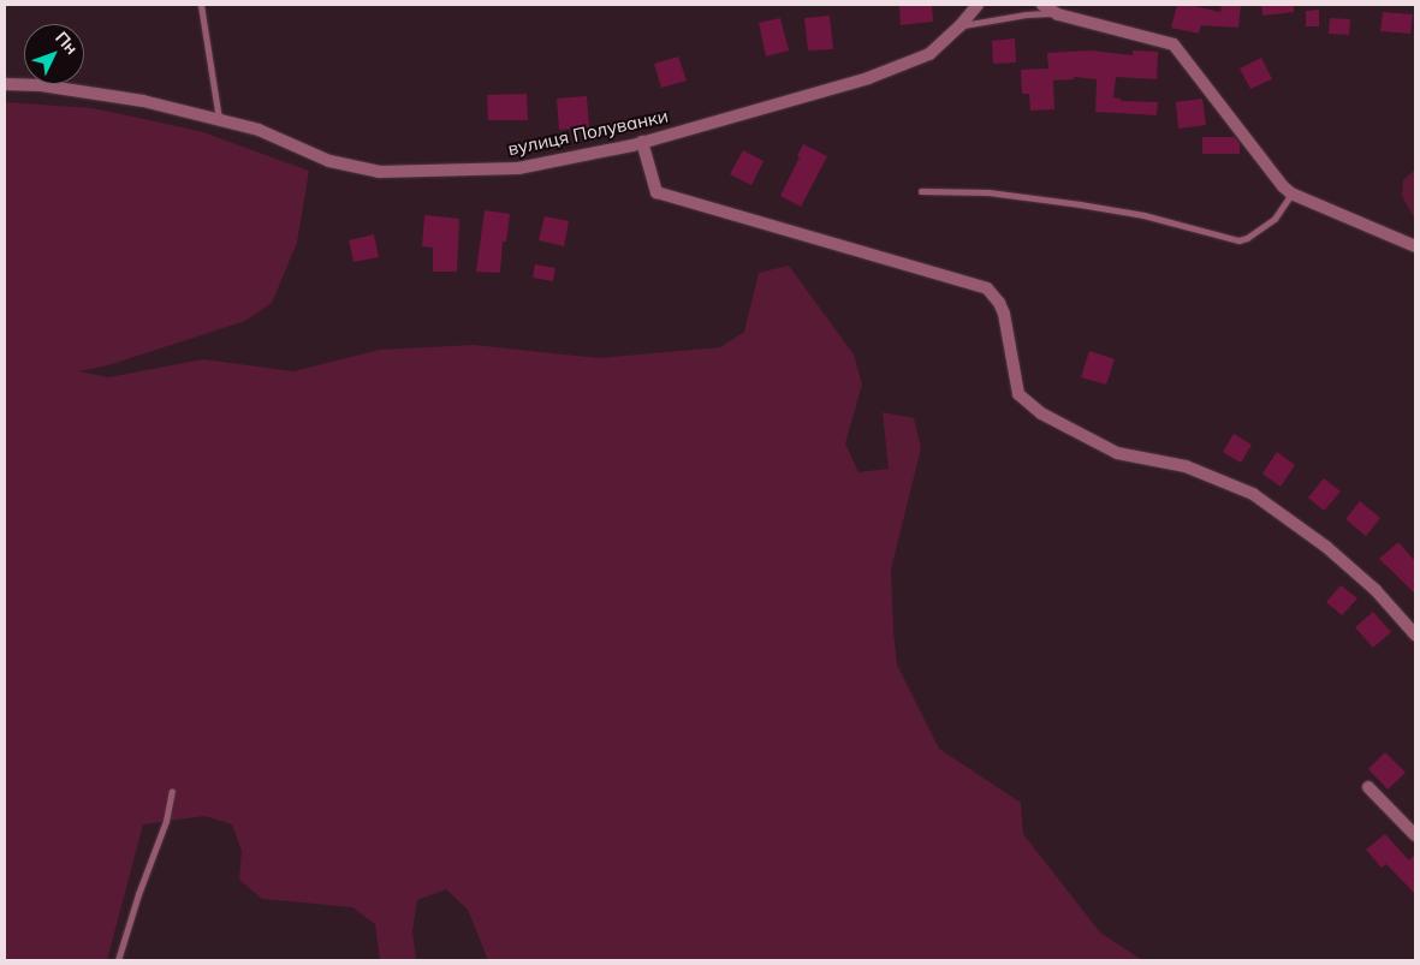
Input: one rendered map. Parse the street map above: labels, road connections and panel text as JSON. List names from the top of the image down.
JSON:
{
  "streets": {
    "street": ["вулиця Полуванки"]
  },
  "north": "top right"
}
